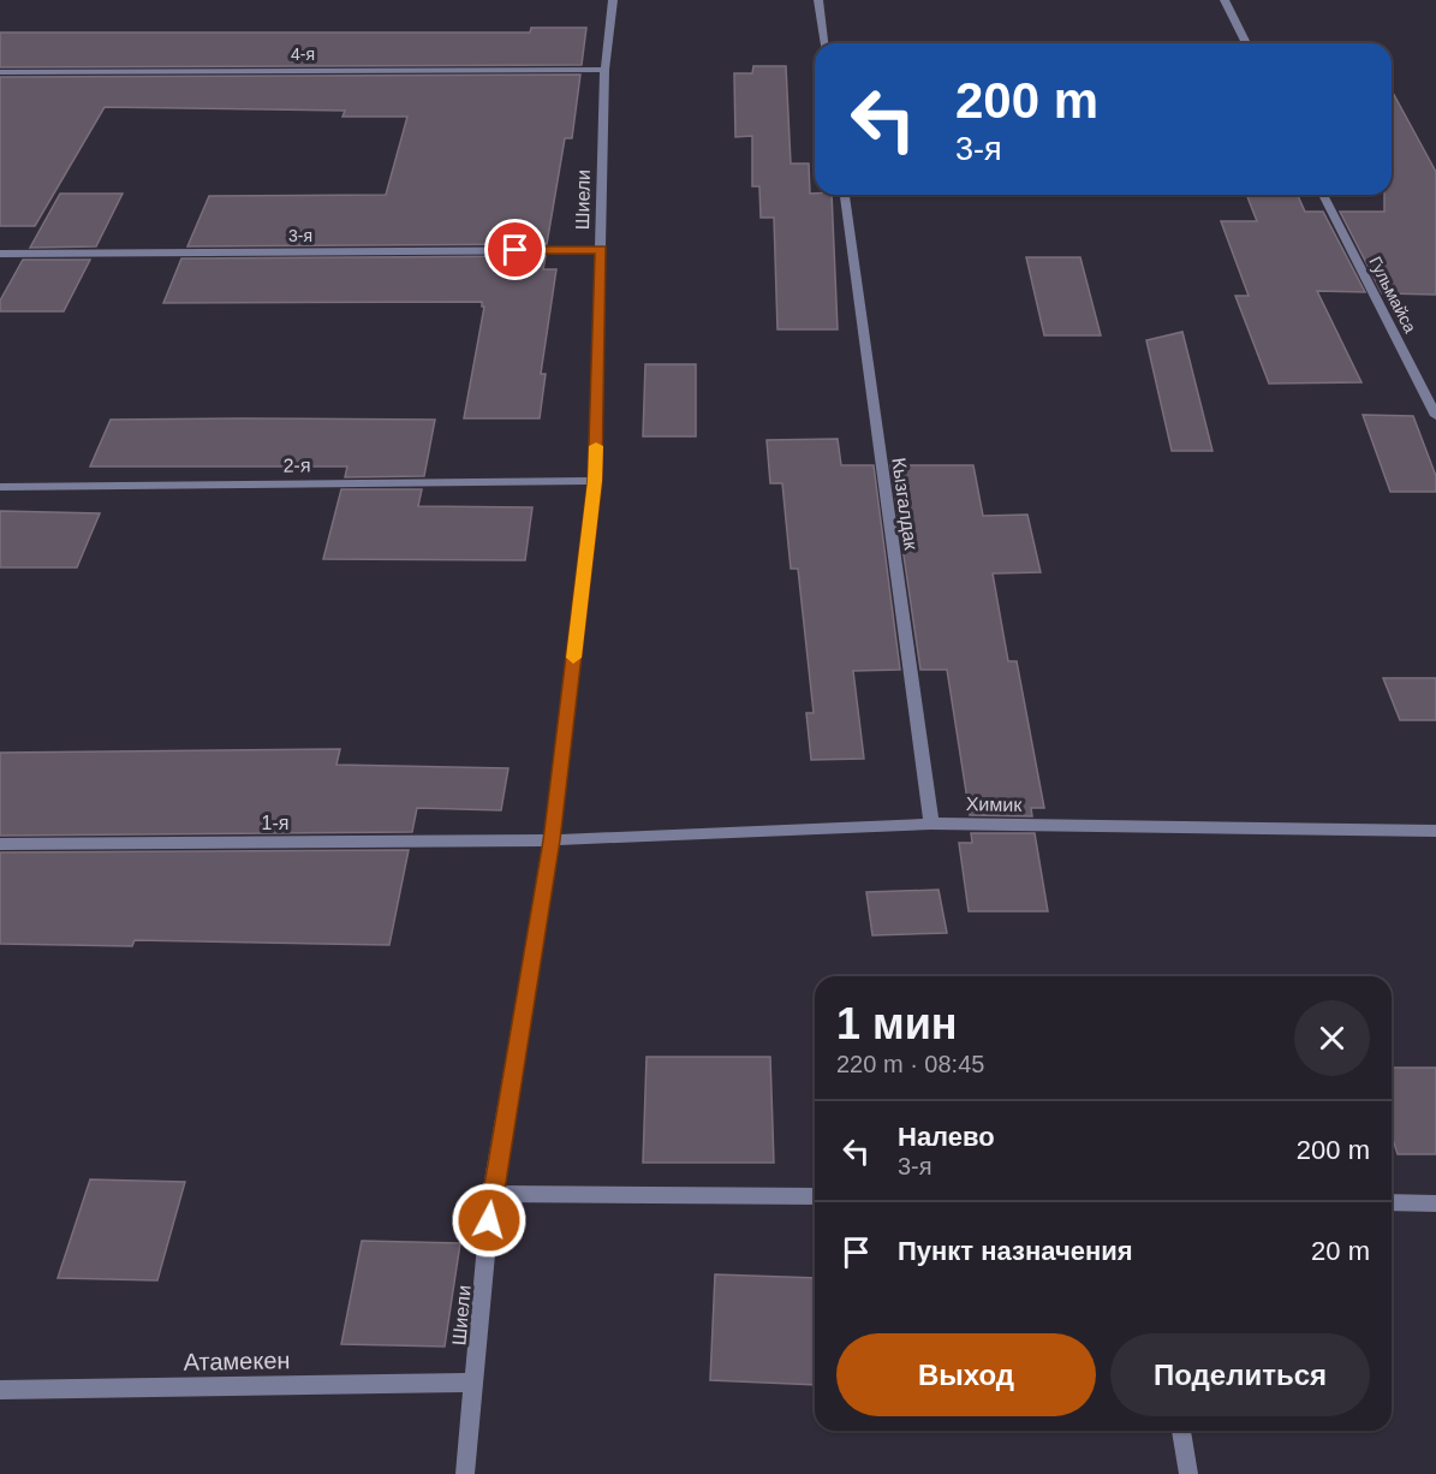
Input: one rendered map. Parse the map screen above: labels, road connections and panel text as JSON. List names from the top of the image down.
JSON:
{
  "streets": {
    "street": [
      "4-я",
      "Шиели",
      "3-я",
      "Гульмайса",
      "2-я",
      "Кызгалдак",
      "Химик",
      "1-я",
      "Атамекен"
    ]
  },
  "crossings": [
    ["4-я", "Шиели"],
    ["Шиели", "3-я"],
    ["Шиели", "2-я"],
    ["Шиели", "Химик"],
    ["Шиели", "1-я"],
    ["Шиели", "Атамекен"],
    ["Кызгалдак", "Химик"],
    ["Химик", "1-я"]
  ],
  "page": {
    "turn": ["200 m", "3-я"],
    "heading": ["1 мин", "220 m · 08:45"],
    "list": [
      {
        "name": "Налево",
        "note": "3-я",
        "value": "200 m"
      },
      {
        "name": "Пункт назначения",
        "value": "20 m"
      }
    ],
    "buttons": ["Выход", "Поделиться"]
  }
}
